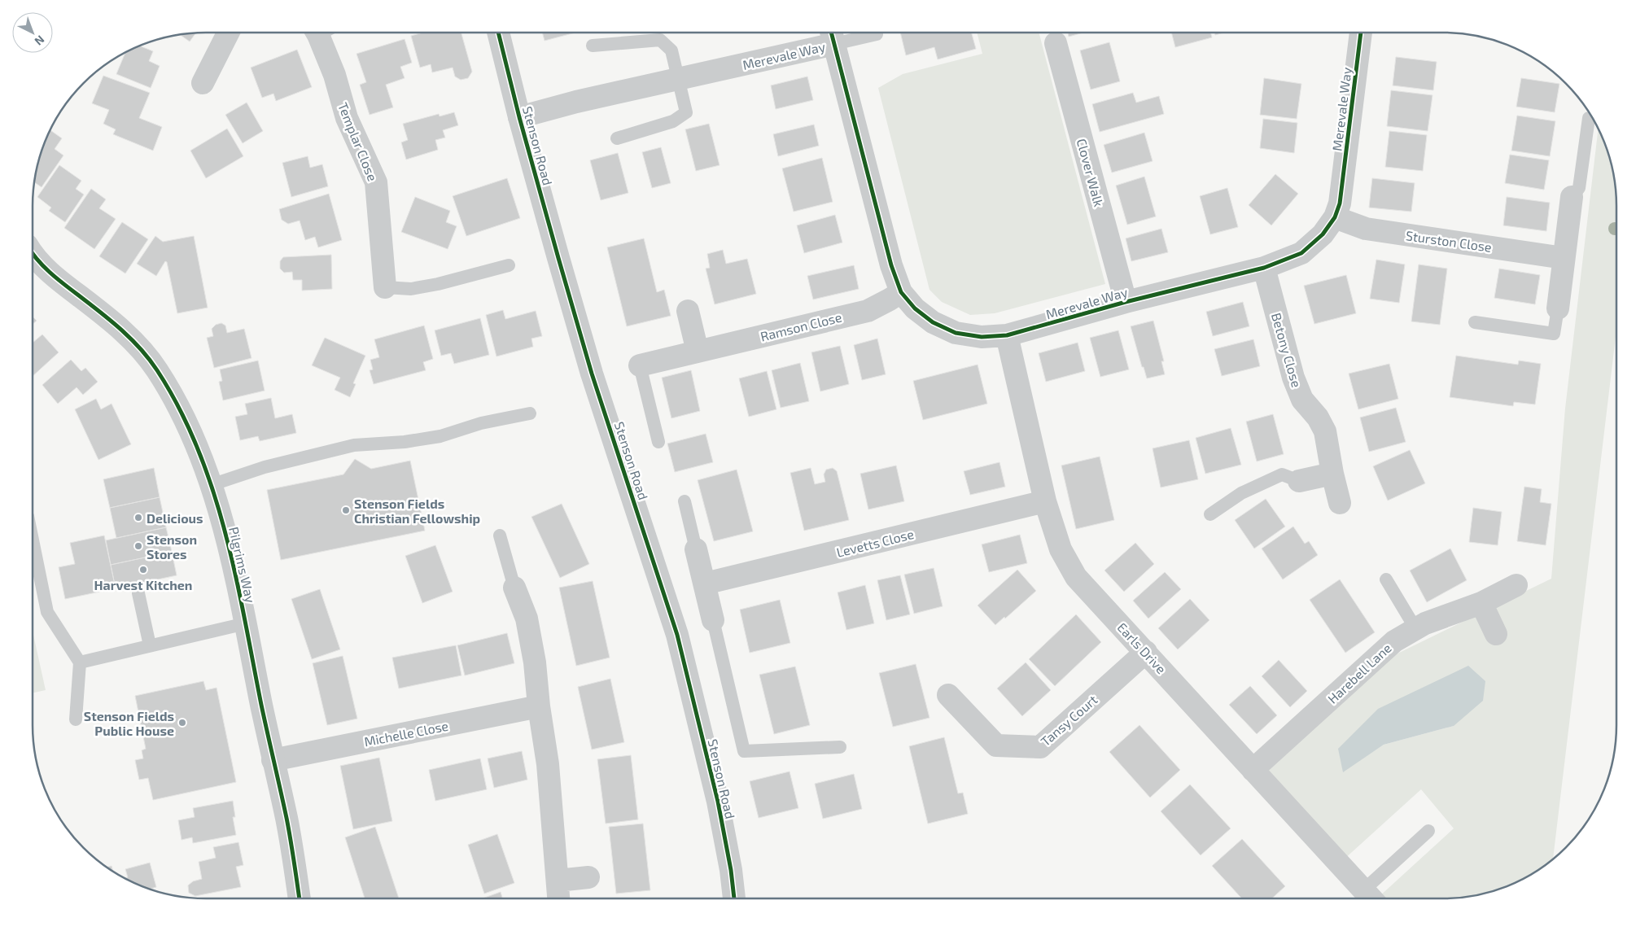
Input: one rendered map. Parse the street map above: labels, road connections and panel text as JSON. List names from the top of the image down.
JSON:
{
  "streets": {
    "street": [
      "Merevale Way",
      "Templar Close",
      "Stenson Road",
      "Clover Walk",
      "Sturston Close",
      "Ramson Close",
      "Betony Close",
      "Levetts Close",
      "Pilgrims Way",
      "Earls Drive",
      "Harebell Lane",
      "Tansy Court",
      "Michelle Close"
    ]
  },
  "crossings": [
    ["Merevale Way", "Stenson Road"],
    ["Merevale Way", "Clover Walk"],
    ["Merevale Way", "Sturston Close"],
    ["Merevale Way", "Ramson Close"],
    ["Merevale Way", "Betony Close"],
    ["Merevale Way", "Earls Drive"],
    ["Levetts Close", "Earls Drive"],
    ["Pilgrims Way", "Michelle Close"],
    ["Earls Drive", "Harebell Lane"],
    ["Earls Drive", "Tansy Court"]
  ],
  "places": [
    "Stenson Fields Christian Fellowship",
    "Delicious",
    "Stenson Stores",
    "Harvest Kitchen",
    "Stenson Fields Public House"
  ],
  "north": "bottom right"
}
